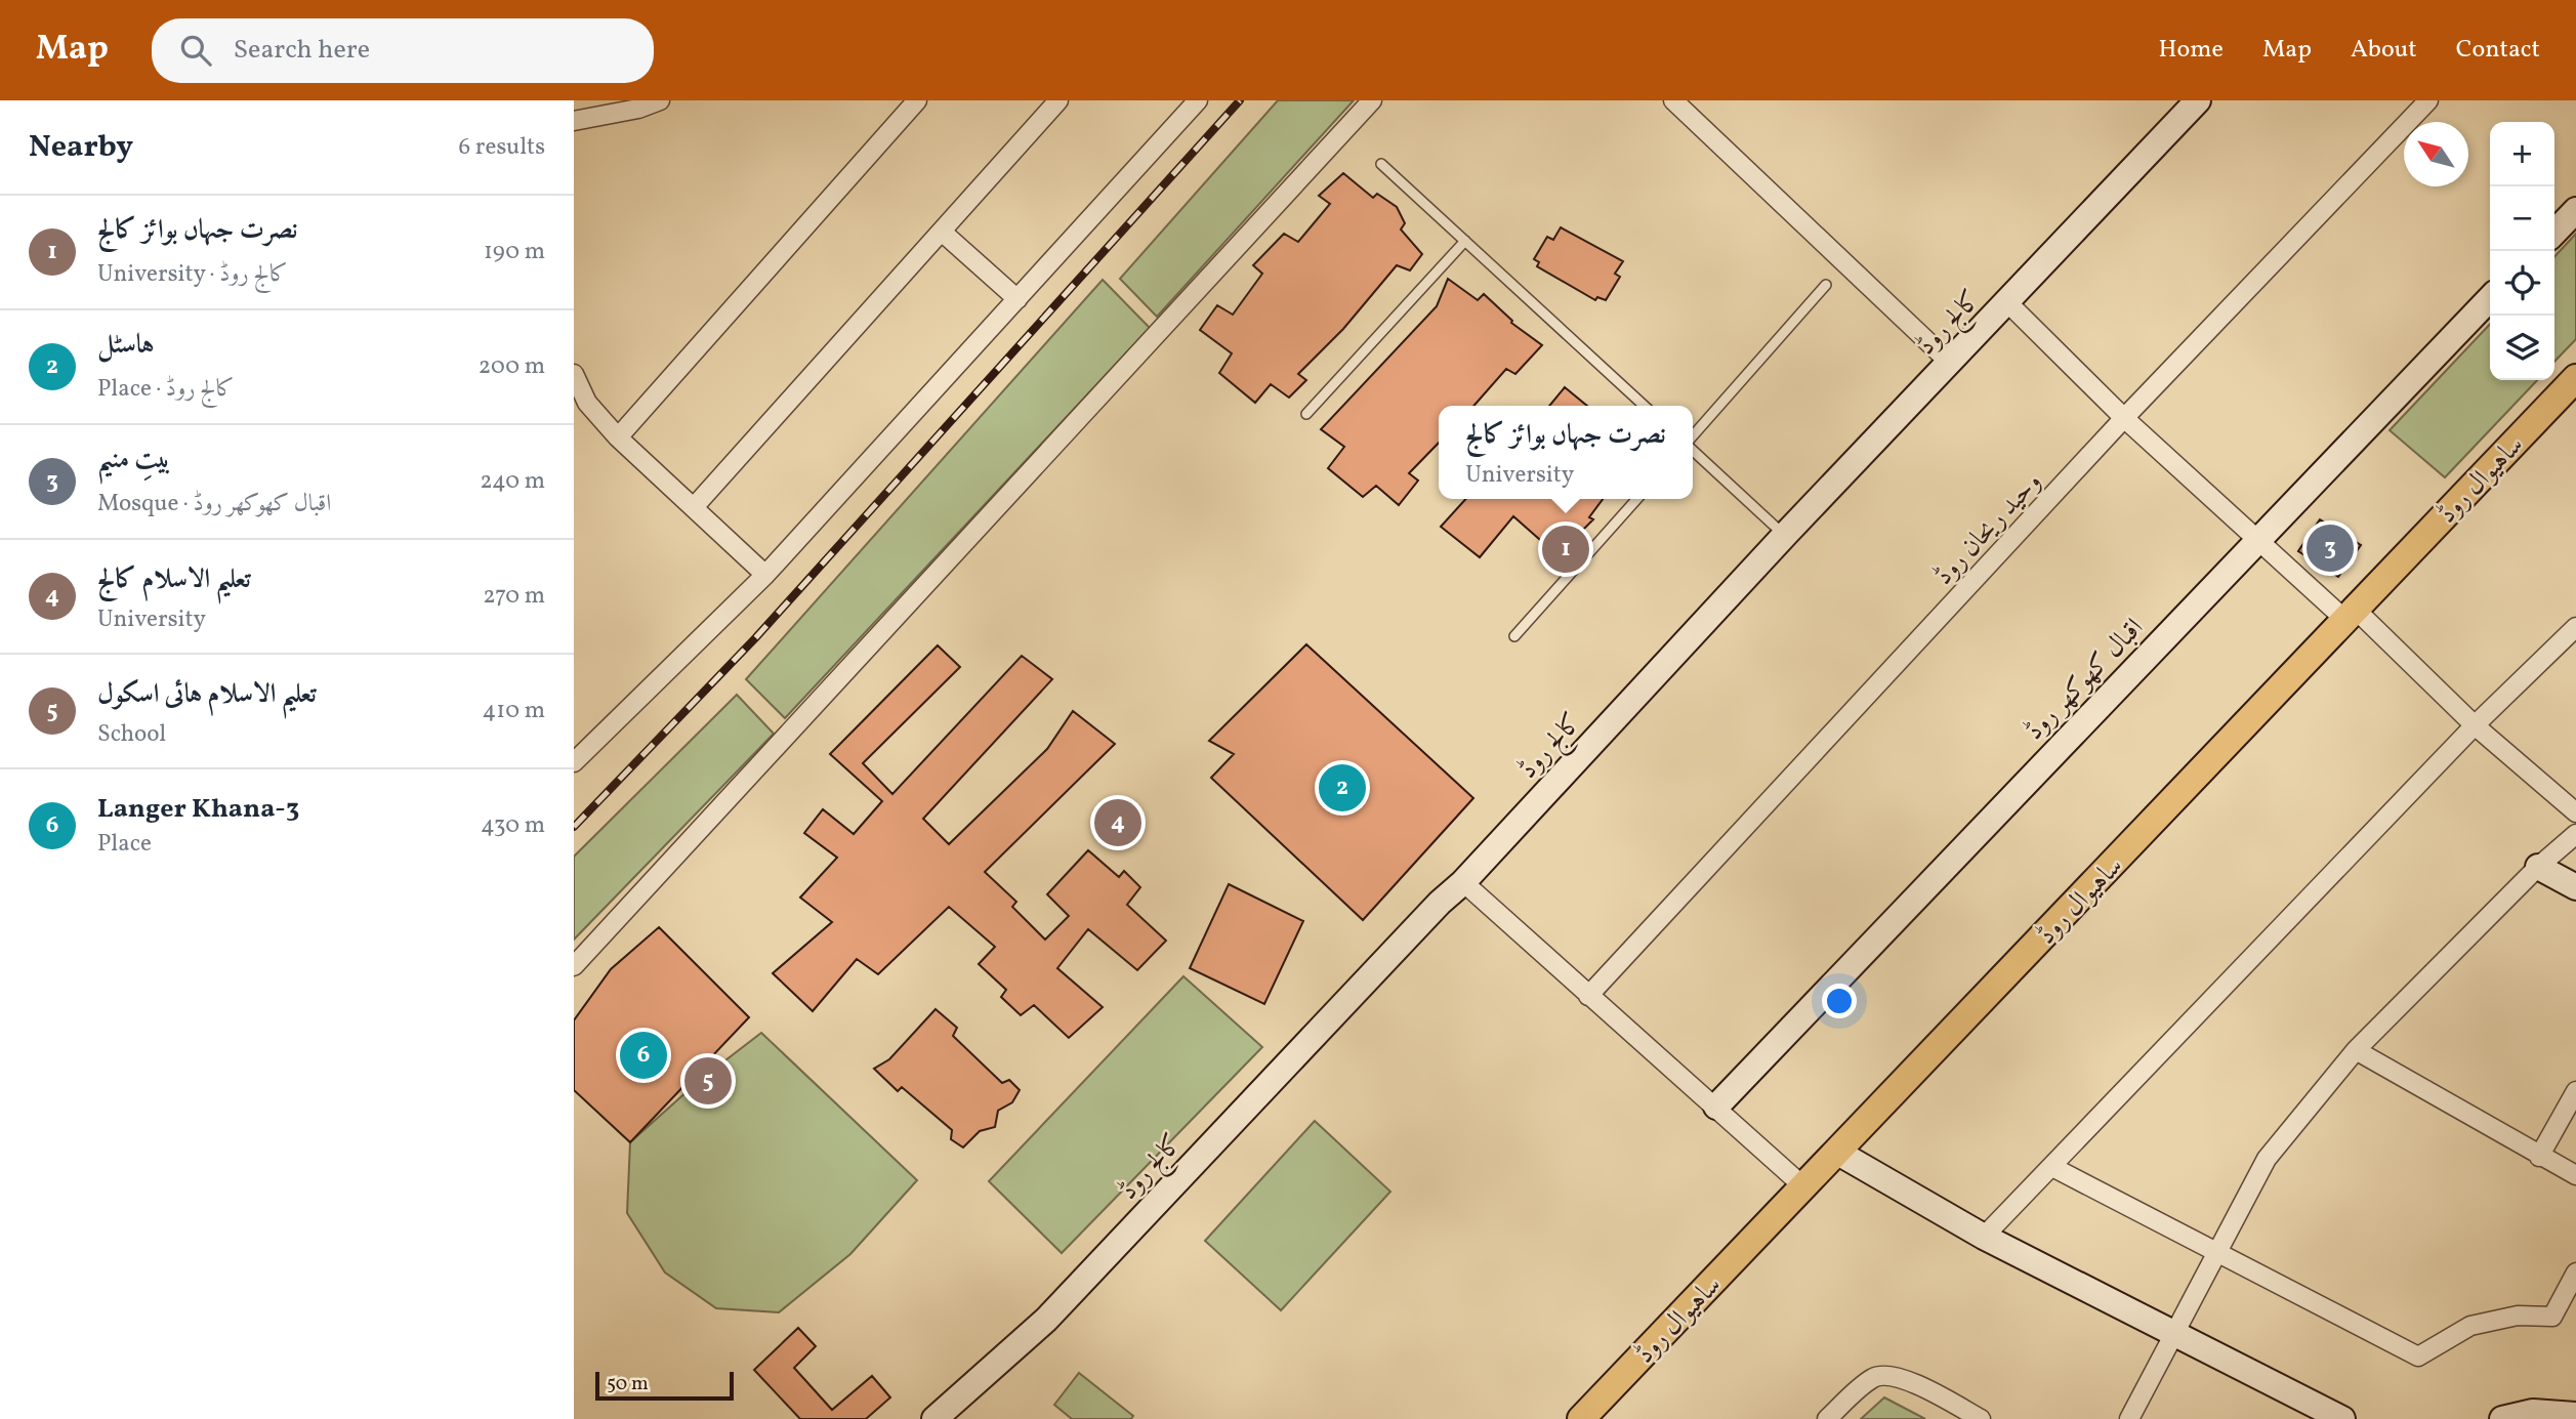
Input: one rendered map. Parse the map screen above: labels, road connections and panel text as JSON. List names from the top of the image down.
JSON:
{
  "streets": {
    "main road": ["ساہیوال روڈ"],
    "street": ["کالج روڈ", "وحید ریحان روڈ", "اقبال کھوکھر روڈ"]
  },
  "scale_bar": "50 m",
  "north": "top left",
  "page": {
    "header": "Map",
    "search": "Search here",
    "nav": [
      "Home",
      "Map",
      "About",
      "Contact"
    ],
    "heading": ["Nearby", "6 results"],
    "map_buttons": ["+", "−"],
    "list": [
      {
        "mark": "1",
        "name": "نصرت جہاں بوائز کالج",
        "note": "University · کالج روڈ",
        "value": "190 m"
      },
      {
        "mark": "2",
        "name": "ہاسٹل",
        "note": "Place · کالج روڈ",
        "value": "200 m"
      },
      {
        "mark": "3",
        "name": "بیتِ منیم",
        "note": "Mosque · اقبال کھوکھر روڈ",
        "value": "240 m"
      },
      {
        "mark": "4",
        "name": "تعلیم الاسلام کالج",
        "note": "University",
        "value": "270 m"
      },
      {
        "mark": "5",
        "name": "تعلیم الاسلام ہائی اسکول",
        "note": "School",
        "value": "410 m"
      },
      {
        "mark": "6",
        "name": "Langer Khana-3",
        "note": "Place",
        "value": "430 m"
      }
    ],
    "popup": ["نصرت جہاں بوائز کالج", "University"],
    "pins": [
      "3",
      "1",
      "2",
      "4",
      "6",
      "5"
    ],
    "scale": "50 m"
  }
}
